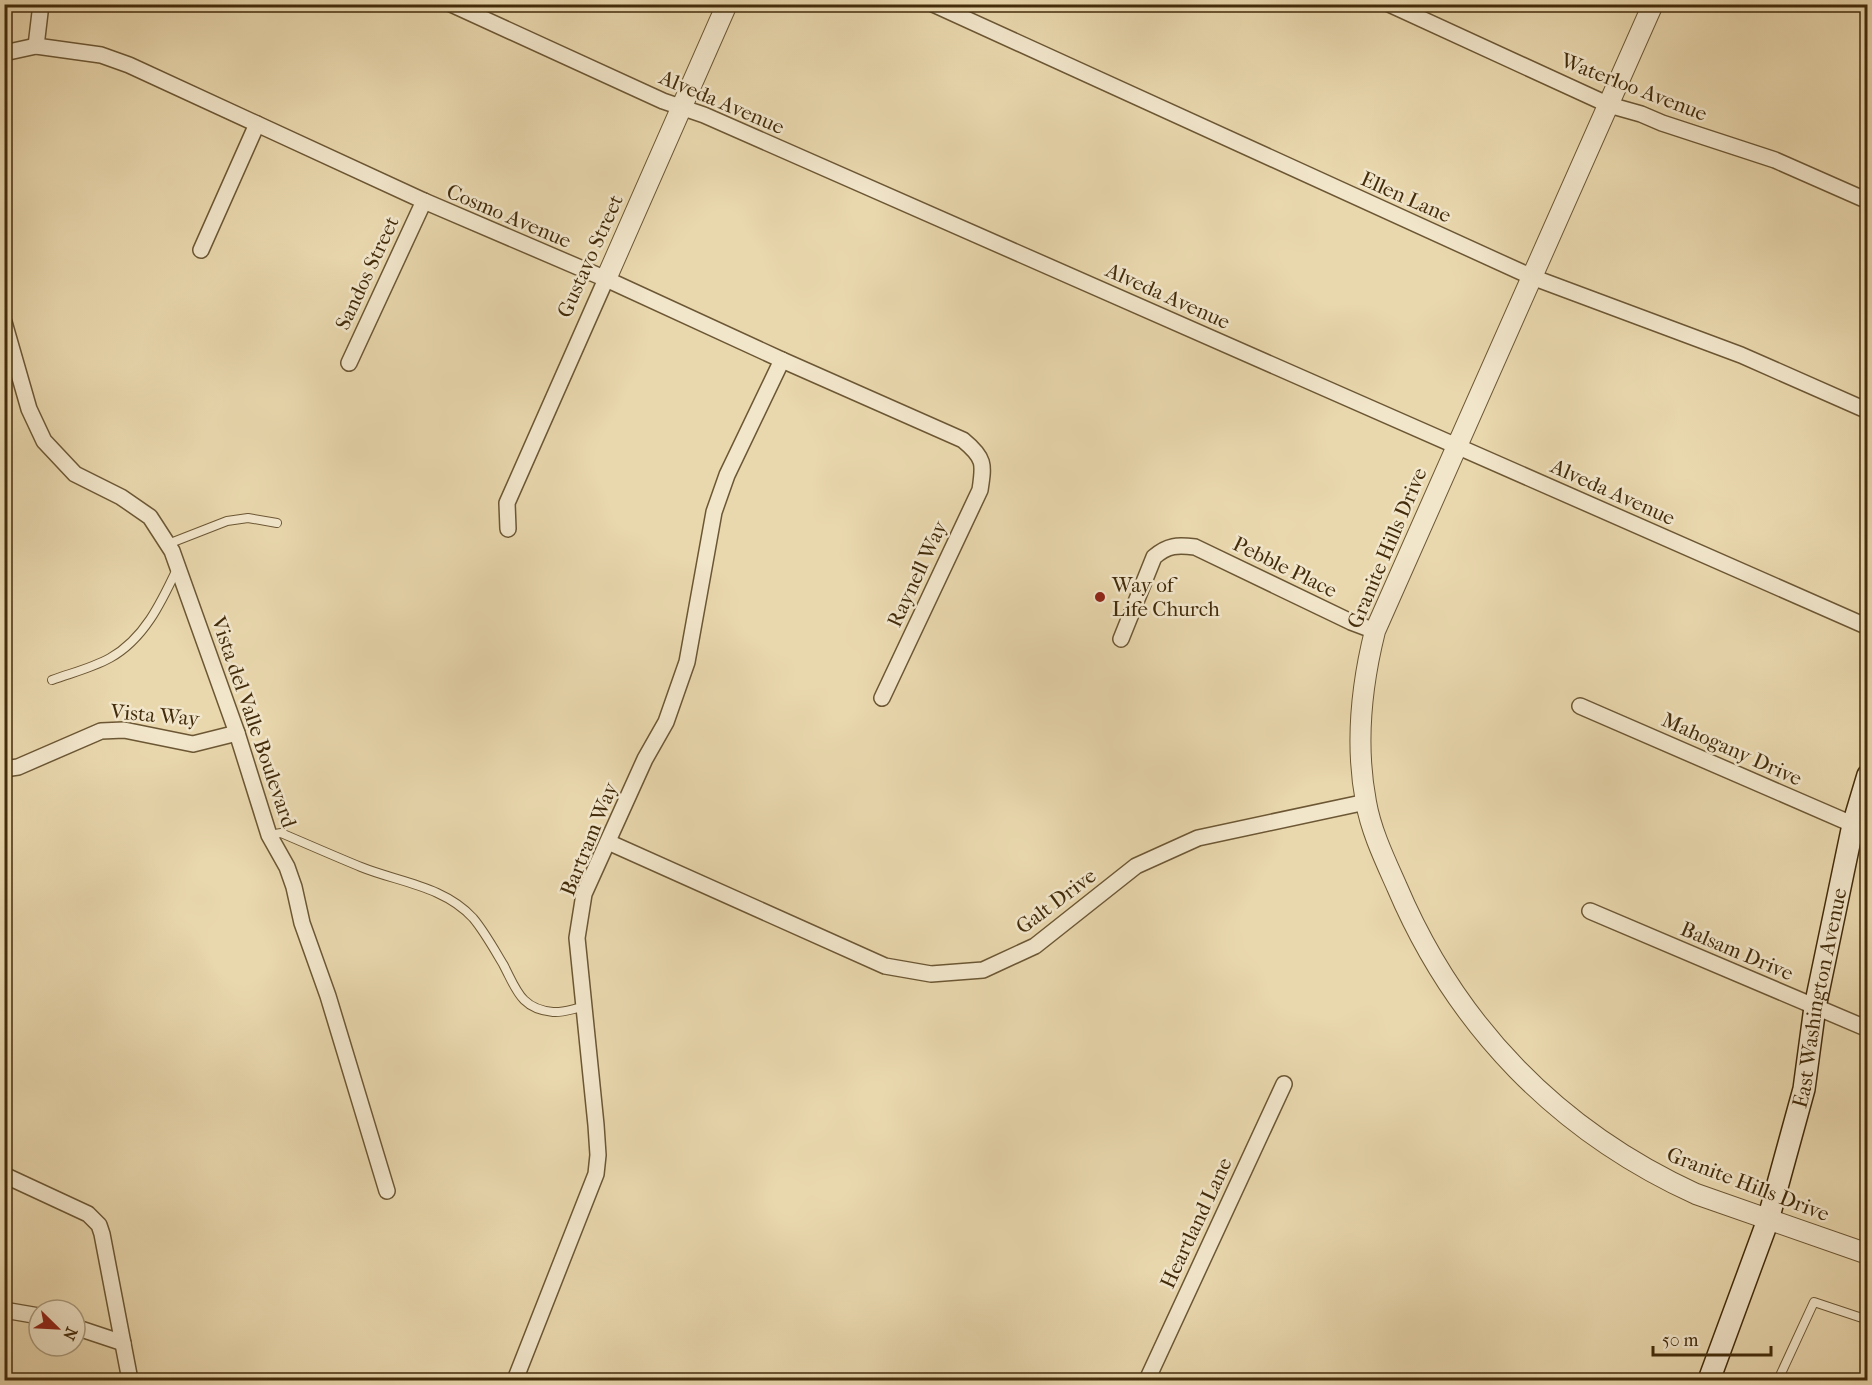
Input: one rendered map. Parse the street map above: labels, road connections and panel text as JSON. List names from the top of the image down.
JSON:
{
  "streets": {
    "main road": ["East Washington Avenue"],
    "street": [
      "Waterloo Avenue",
      "Alveda Avenue",
      "Ellen Lane",
      "Cosmo Avenue",
      "Gustavo Street",
      "Sandos Street",
      "Granite Hills Drive",
      "Pebble Place",
      "Raynell Way",
      "Vista Way",
      "Vista del Valle Boulevard",
      "Mahogany Drive",
      "Bartram Way",
      "Galt Drive",
      "Balsam Drive",
      "Heartland Lane"
    ]
  },
  "crossings": [
    ["Waterloo Avenue", "Granite Hills Drive"],
    ["Alveda Avenue", "Gustavo Street"],
    ["Alveda Avenue", "Granite Hills Drive"],
    ["Ellen Lane", "Granite Hills Drive"],
    ["Cosmo Avenue", "Gustavo Street"],
    ["Cosmo Avenue", "Sandos Street"],
    ["Cosmo Avenue", "Raynell Way"],
    ["Cosmo Avenue", "Bartram Way"],
    ["Granite Hills Drive", "Pebble Place"],
    ["Granite Hills Drive", "Galt Drive"],
    ["Granite Hills Drive", "East Washington Avenue"],
    ["Vista Way", "Vista del Valle Boulevard"],
    ["Mahogany Drive", "East Washington Avenue"],
    ["Bartram Way", "Galt Drive"],
    ["Balsam Drive", "East Washington Avenue"]
  ],
  "places": ["Way of Life Church"],
  "scale_bar": "50 m",
  "north": "bottom right"
}
